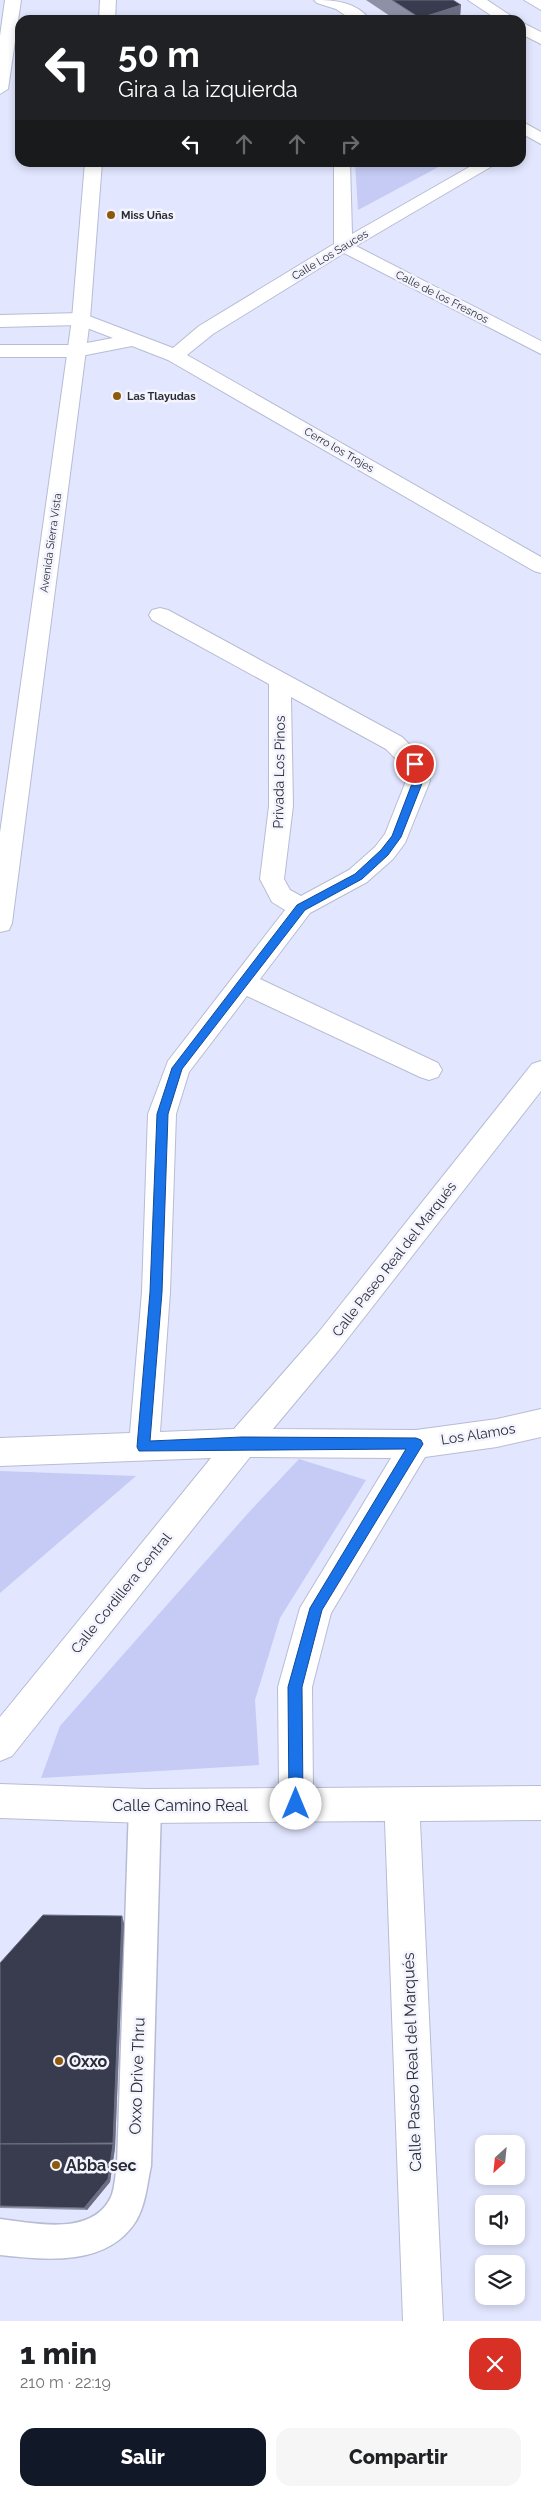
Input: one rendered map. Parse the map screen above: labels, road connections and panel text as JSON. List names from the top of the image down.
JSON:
{
  "streets": {
    "street": [
      "Calle Los Sauces",
      "Calle de los Fresnos",
      "Cerro los Trojes",
      "Avenida Sierra Vista",
      "Privada Los Pinos",
      "Calle Paseo Real del Marqués",
      "Los Alamos",
      "Calle Cordillera Central",
      "Calle Camino Real"
    ],
    "lane": ["Oxxo Drive Thru"]
  },
  "crossings": [
    ["Calle Los Sauces", "Calle de los Fresnos"],
    ["Calle Los Sauces", "Cerro los Trojes"],
    ["Cerro los Trojes", "Avenida Sierra Vista"],
    ["Calle Paseo Real del Marqués", "Los Alamos"],
    ["Calle Paseo Real del Marqués", "Calle Cordillera Central"],
    ["Calle Paseo Real del Marqués", "Calle Camino Real"],
    ["Los Alamos", "Calle Cordillera Central"],
    ["Calle Camino Real", "Oxxo Drive Thru"]
  ],
  "places": [
    "Miss Uñas",
    "Las Tlayudas",
    "Oxxo",
    "Abba sec"
  ],
  "north": "bottom left",
  "page": {
    "turn": ["50 m", "Gira a la izquierda"],
    "heading": ["1 min", "210 m · 22:19"],
    "buttons": ["Salir", "Compartir"]
  }
}
